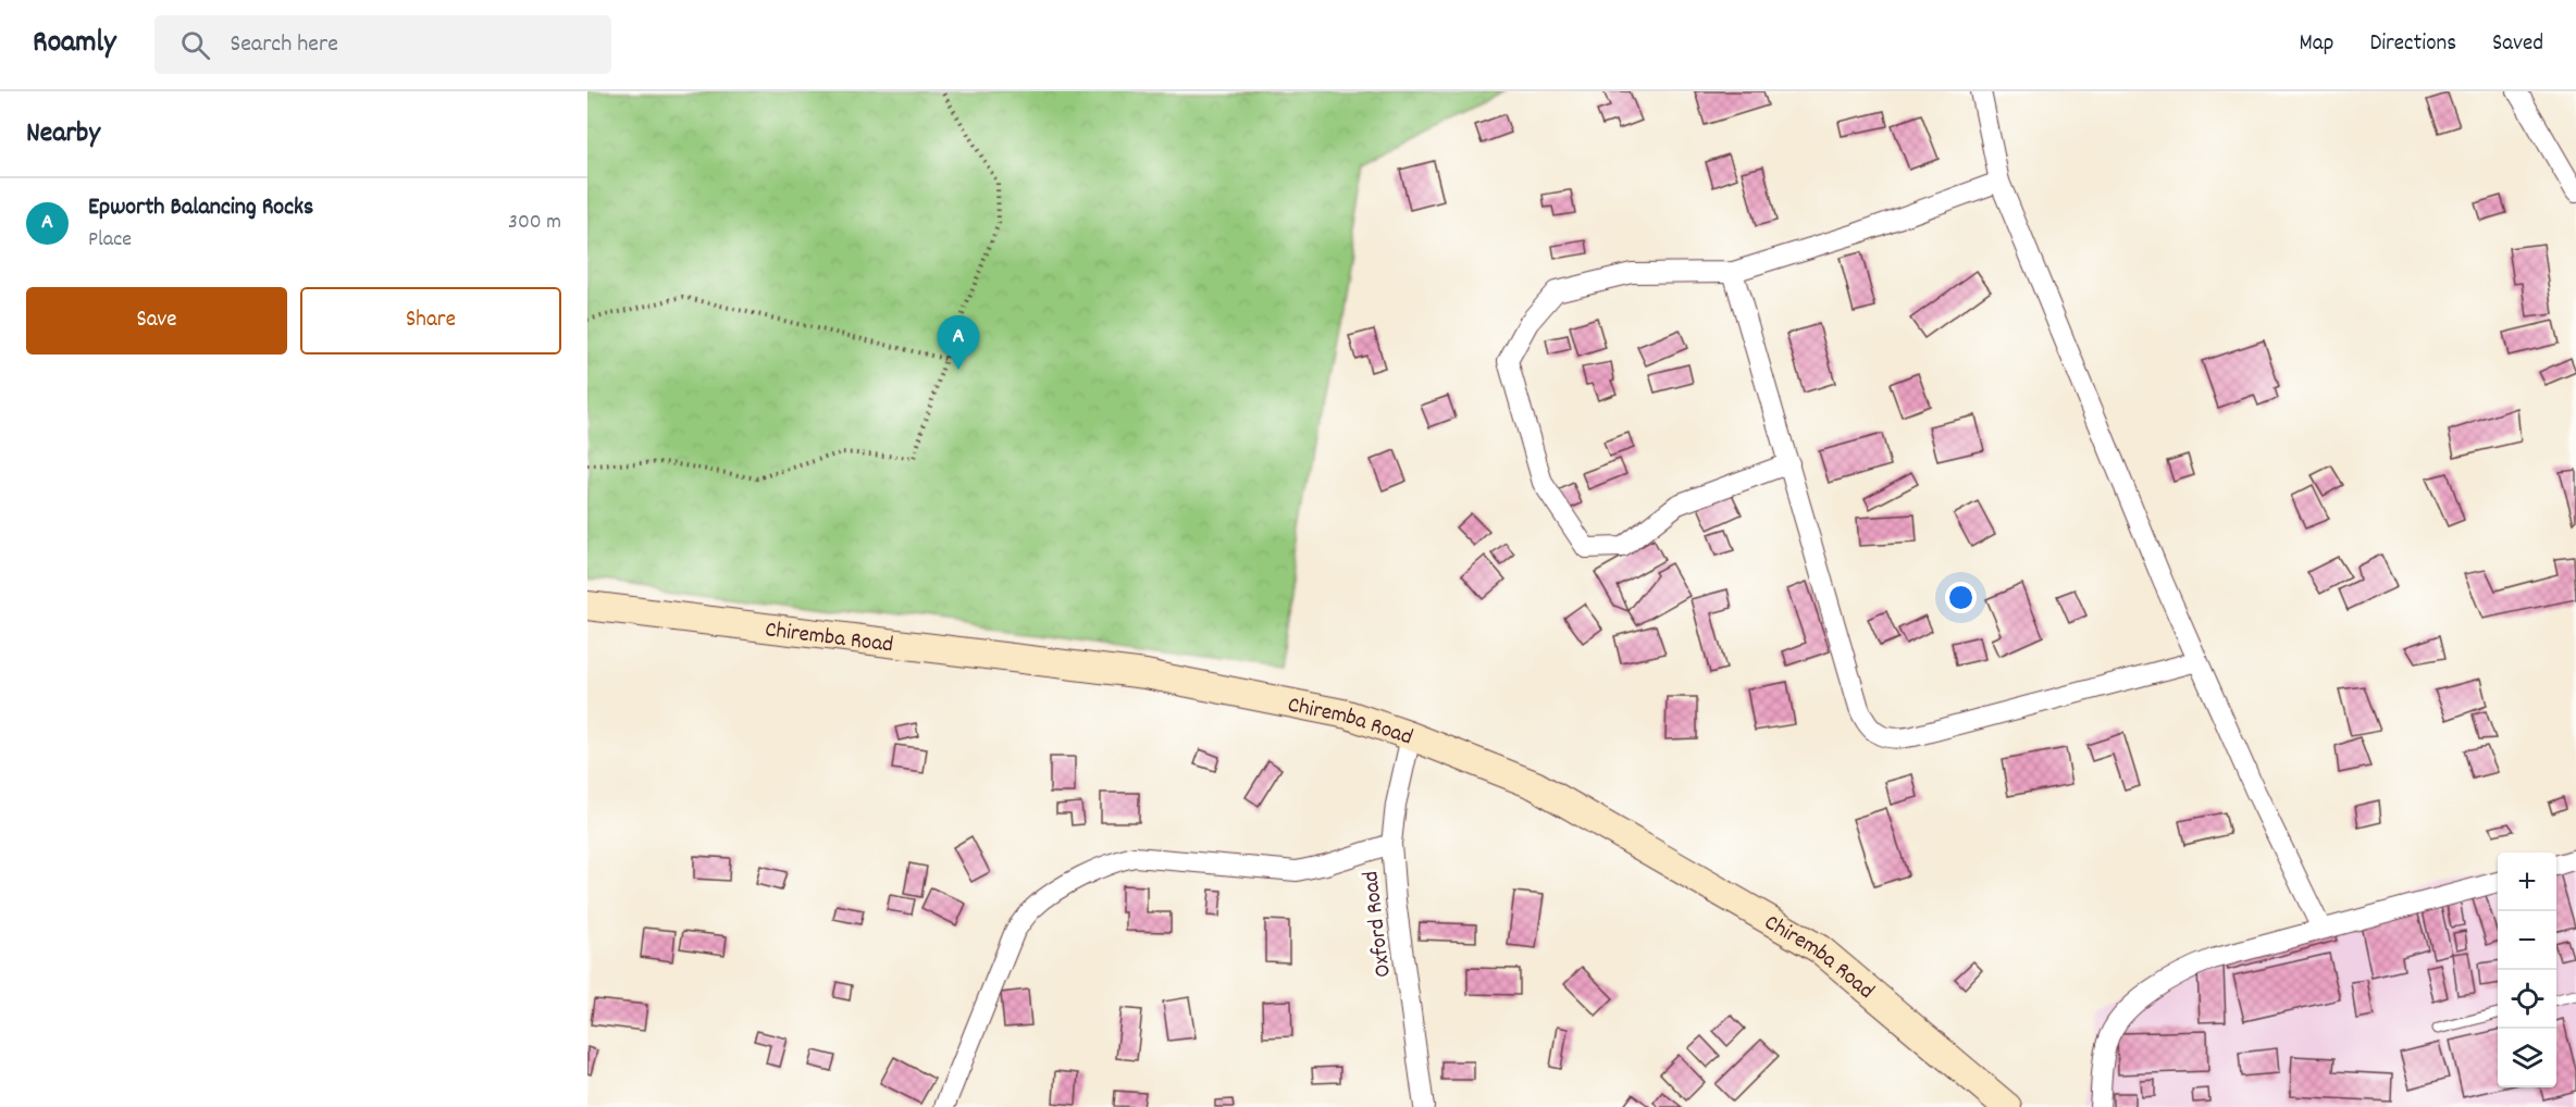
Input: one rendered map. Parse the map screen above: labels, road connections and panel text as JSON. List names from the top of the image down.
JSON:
{
  "streets": {
    "main road": ["Chiremba Road"],
    "street": ["Oxford Road"]
  },
  "crossings": [
    ["Chiremba Road", "Oxford Road"]
  ],
  "page": {
    "header": "Roamly",
    "search": "Search here",
    "nav": ["Map", "Directions", "Saved"],
    "heading": "Nearby",
    "list": [
      {
        "mark": "A",
        "name": "Epworth Balancing Rocks",
        "note": "Place",
        "value": "300 m"
      }
    ],
    "buttons": ["Save", "Share"],
    "pins": "A",
    "map_buttons": ["+", "−"]
  }
}
